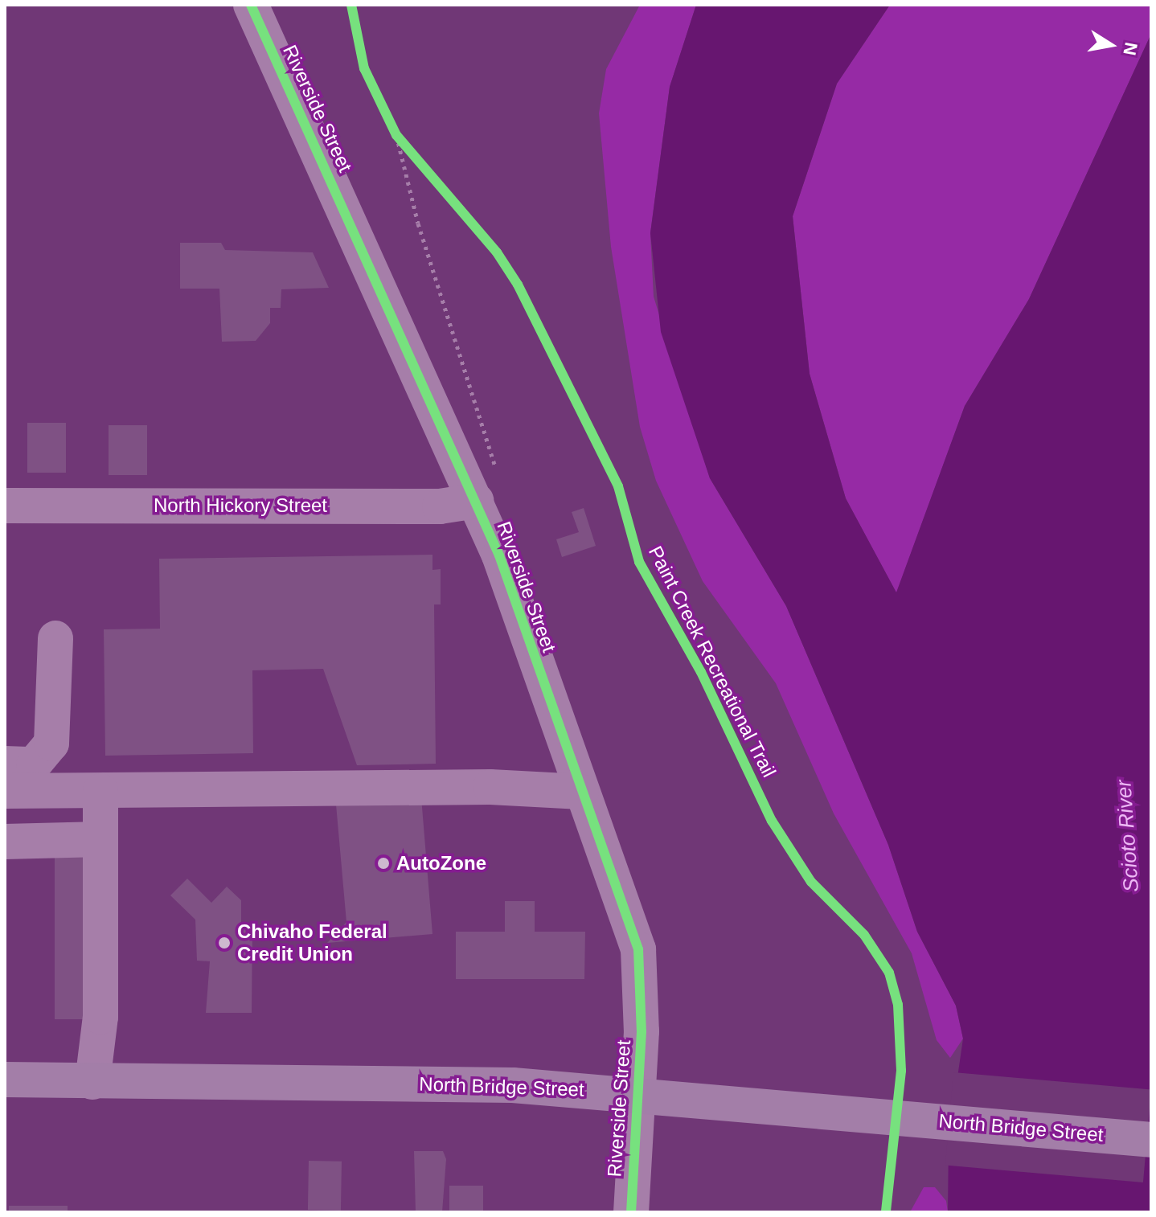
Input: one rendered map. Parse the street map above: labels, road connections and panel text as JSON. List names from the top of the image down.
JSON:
{
  "streets": {
    "main road": ["North Bridge Street"],
    "street": ["Riverside Street", "North Hickory Street"],
    "cycle path": ["Paint Creek Recreational Trail"]
  },
  "crossings": [
    ["Riverside Street", "North Hickory Street"],
    ["Riverside Street", "North Bridge Street"]
  ],
  "water": ["Scioto River"],
  "places": ["AutoZone", "Chivaho Federal Credit Union"],
  "north": "right"
}
